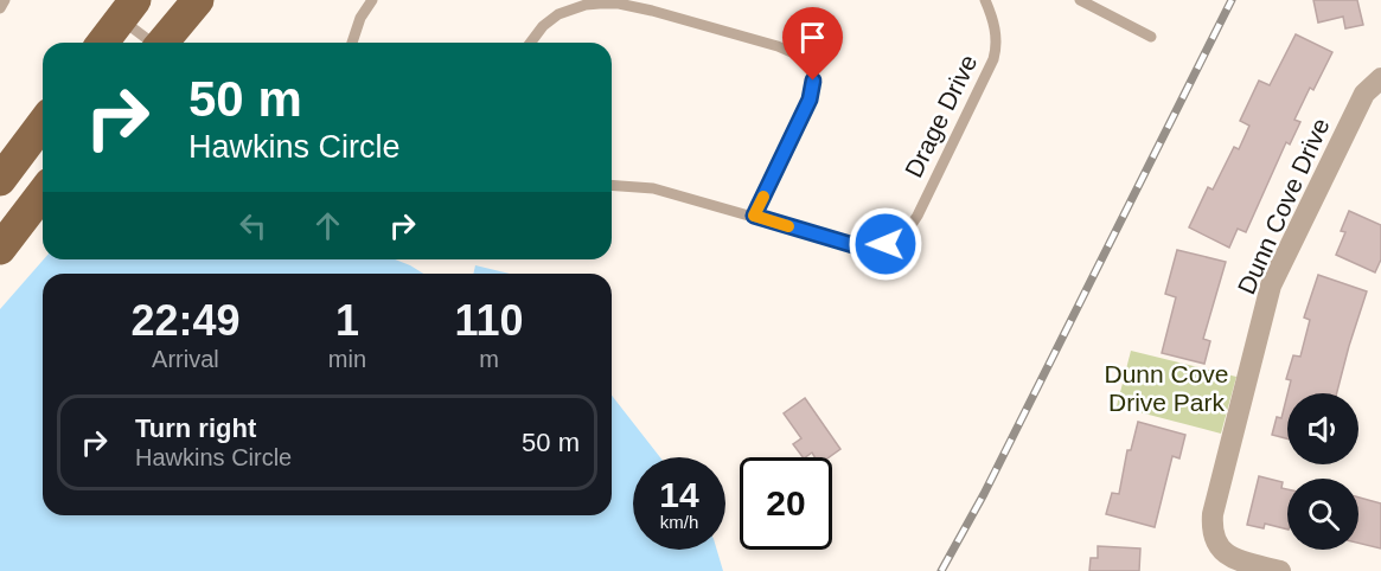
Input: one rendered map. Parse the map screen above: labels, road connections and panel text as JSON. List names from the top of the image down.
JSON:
{
  "streets": {
    "street": ["Dunn Cove Drive"],
    "lane": ["Drage Drive"]
  },
  "parks": ["Dunn Cove Drive Park"],
  "page": {
    "turn": ["50 m", "Hawkins Circle"],
    "eta": [
      "22:49",
      "Arrival",
      "1",
      "min",
      "110",
      "m"
    ],
    "list": [
      {
        "name": "Turn right",
        "note": "Hawkins Circle",
        "value": "50 m"
      }
    ],
    "speed": "14 km/h",
    "limit": "20"
  }
}
